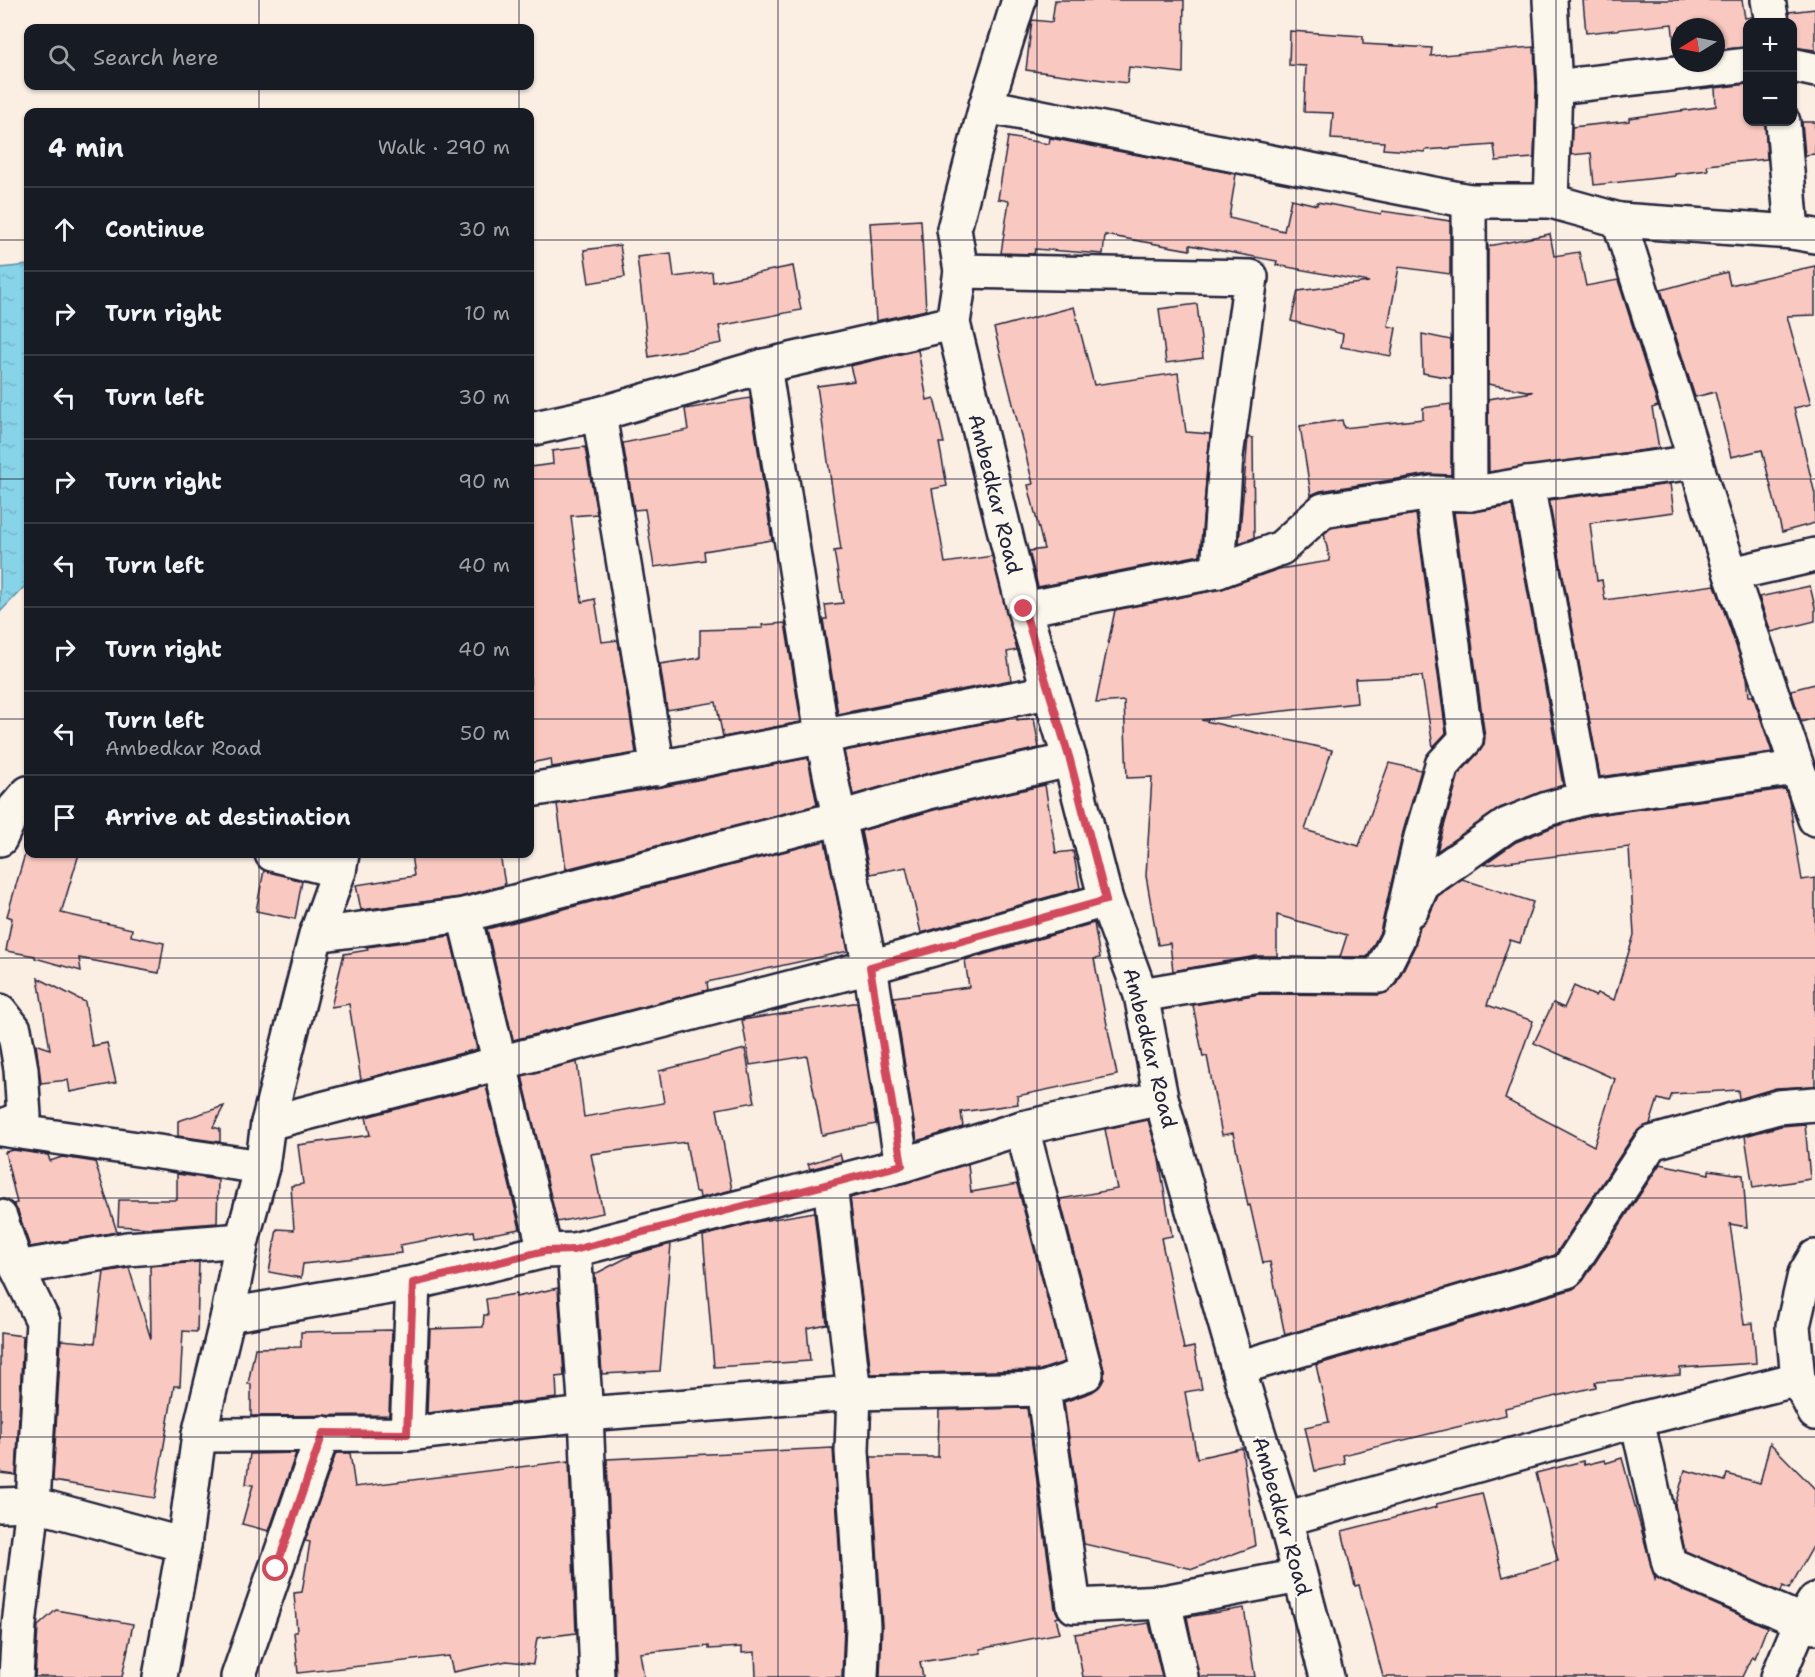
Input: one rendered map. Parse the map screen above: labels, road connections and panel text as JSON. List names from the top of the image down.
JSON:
{
  "streets": {
    "street": ["Ambedkar Road"]
  },
  "north": "left",
  "page": {
    "map_buttons": ["+", "−"],
    "search": "Search here",
    "heading": ["4 min", "Walk · 290 m"],
    "list": [
      ["Continue", "30 m"],
      ["Turn right", "10 m"],
      ["Turn left", "30 m"],
      ["Turn right", "90 m"],
      ["Turn left", "40 m"],
      ["Turn right", "40 m"],
      ["Turn left", "Ambedkar Road", "50 m"],
      "Arrive at destination"
    ]
  }
}
